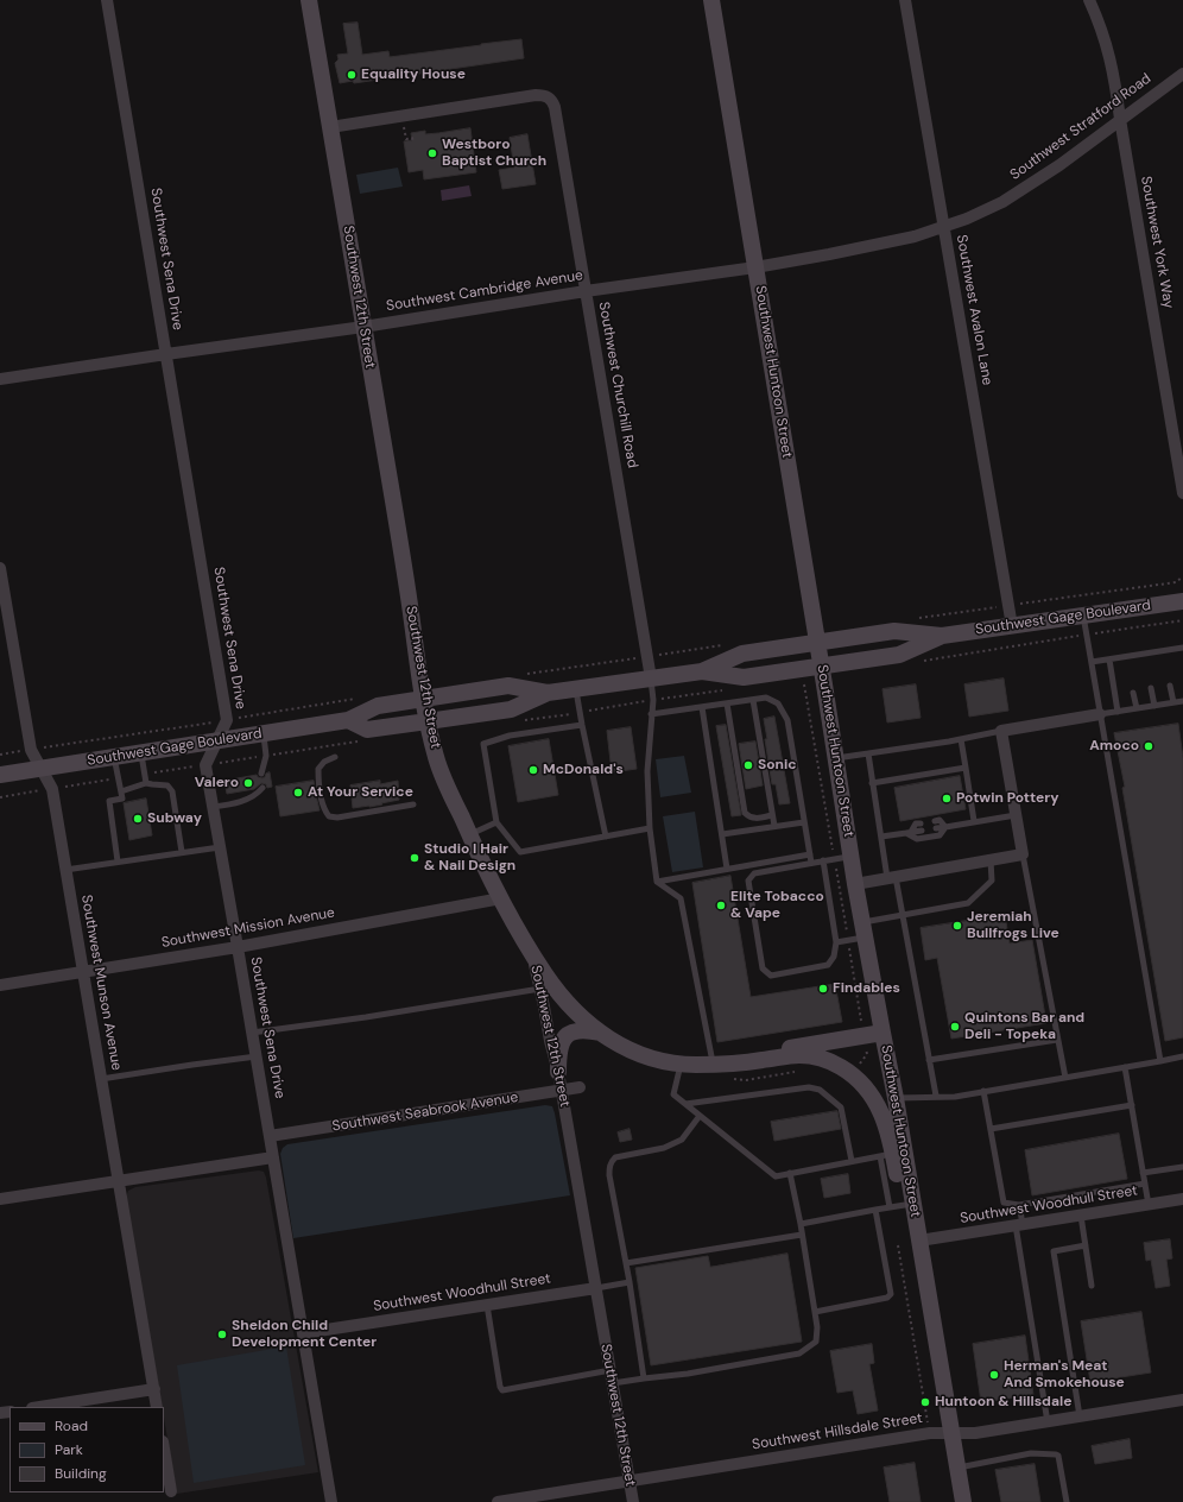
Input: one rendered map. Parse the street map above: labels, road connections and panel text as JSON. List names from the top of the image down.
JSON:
{
  "streets": {
    "main road": ["Southwest 12th Street", "Southwest Huntoon Street", "Southwest Gage Boulevard"],
    "street": [
      "Southwest Stratford Road",
      "Southwest York Way",
      "Southwest Sena Drive",
      "Southwest Cambridge Avenue",
      "Southwest Avalon Lane",
      "Southwest Churchill Road",
      "Southwest Mission Avenue",
      "Southwest Munson Avenue",
      "Southwest Seabrook Avenue",
      "Southwest Woodhull Street",
      "Southwest Hillsdale Street"
    ]
  },
  "crossings": [
    ["Southwest Stratford Road", "Southwest York Way"],
    ["Southwest Stratford Road", "Southwest Cambridge Avenue"],
    ["Southwest Stratford Road", "Southwest Avalon Lane"],
    ["Southwest Sena Drive", "Southwest Cambridge Avenue"],
    ["Southwest Sena Drive", "Southwest Gage Boulevard"],
    ["Southwest Sena Drive", "Southwest Mission Avenue"],
    ["Southwest Sena Drive", "Southwest Seabrook Avenue"],
    ["Southwest Sena Drive", "Southwest Woodhull Street"],
    ["Southwest Cambridge Avenue", "Southwest 12th Street"],
    ["Southwest Cambridge Avenue", "Southwest Avalon Lane"],
    ["Southwest Cambridge Avenue", "Southwest Huntoon Street"],
    ["Southwest Cambridge Avenue", "Southwest Churchill Road"],
    ["Southwest 12th Street", "Southwest Gage Boulevard"],
    ["Southwest 12th Street", "Southwest Mission Avenue"],
    ["Southwest 12th Street", "Southwest Seabrook Avenue"],
    ["Southwest 12th Street", "Southwest Woodhull Street"],
    ["Southwest 12th Street", "Southwest Hillsdale Street"],
    ["Southwest Avalon Lane", "Southwest Gage Boulevard"],
    ["Southwest Huntoon Street", "Southwest Gage Boulevard"],
    ["Southwest Huntoon Street", "Southwest Woodhull Street"],
    ["Southwest Huntoon Street", "Southwest Hillsdale Street"],
    ["Southwest Churchill Road", "Southwest Gage Boulevard"],
    ["Southwest Gage Boulevard", "Southwest Munson Avenue"],
    ["Southwest Mission Avenue", "Southwest Munson Avenue"]
  ],
  "places": [
    "Equality House",
    "Westboro Baptist Church",
    "Amoco",
    "Sonic",
    "McDonald's",
    "Valero",
    "At Your Service",
    "Potwin Pottery",
    "Subway",
    "Studio I Hair & Nail Design",
    "Elite Tobacco & Vape",
    "Jeremiah Bullfrogs Live",
    "Findables",
    "Quintons Bar and Deli - Topeka",
    "Sheldon Child Development Center",
    "Herman's Meat And Smokehouse",
    "Huntoon & Hillsdale"
  ],
  "legend": ["Road", "Park", "Building"]
}
